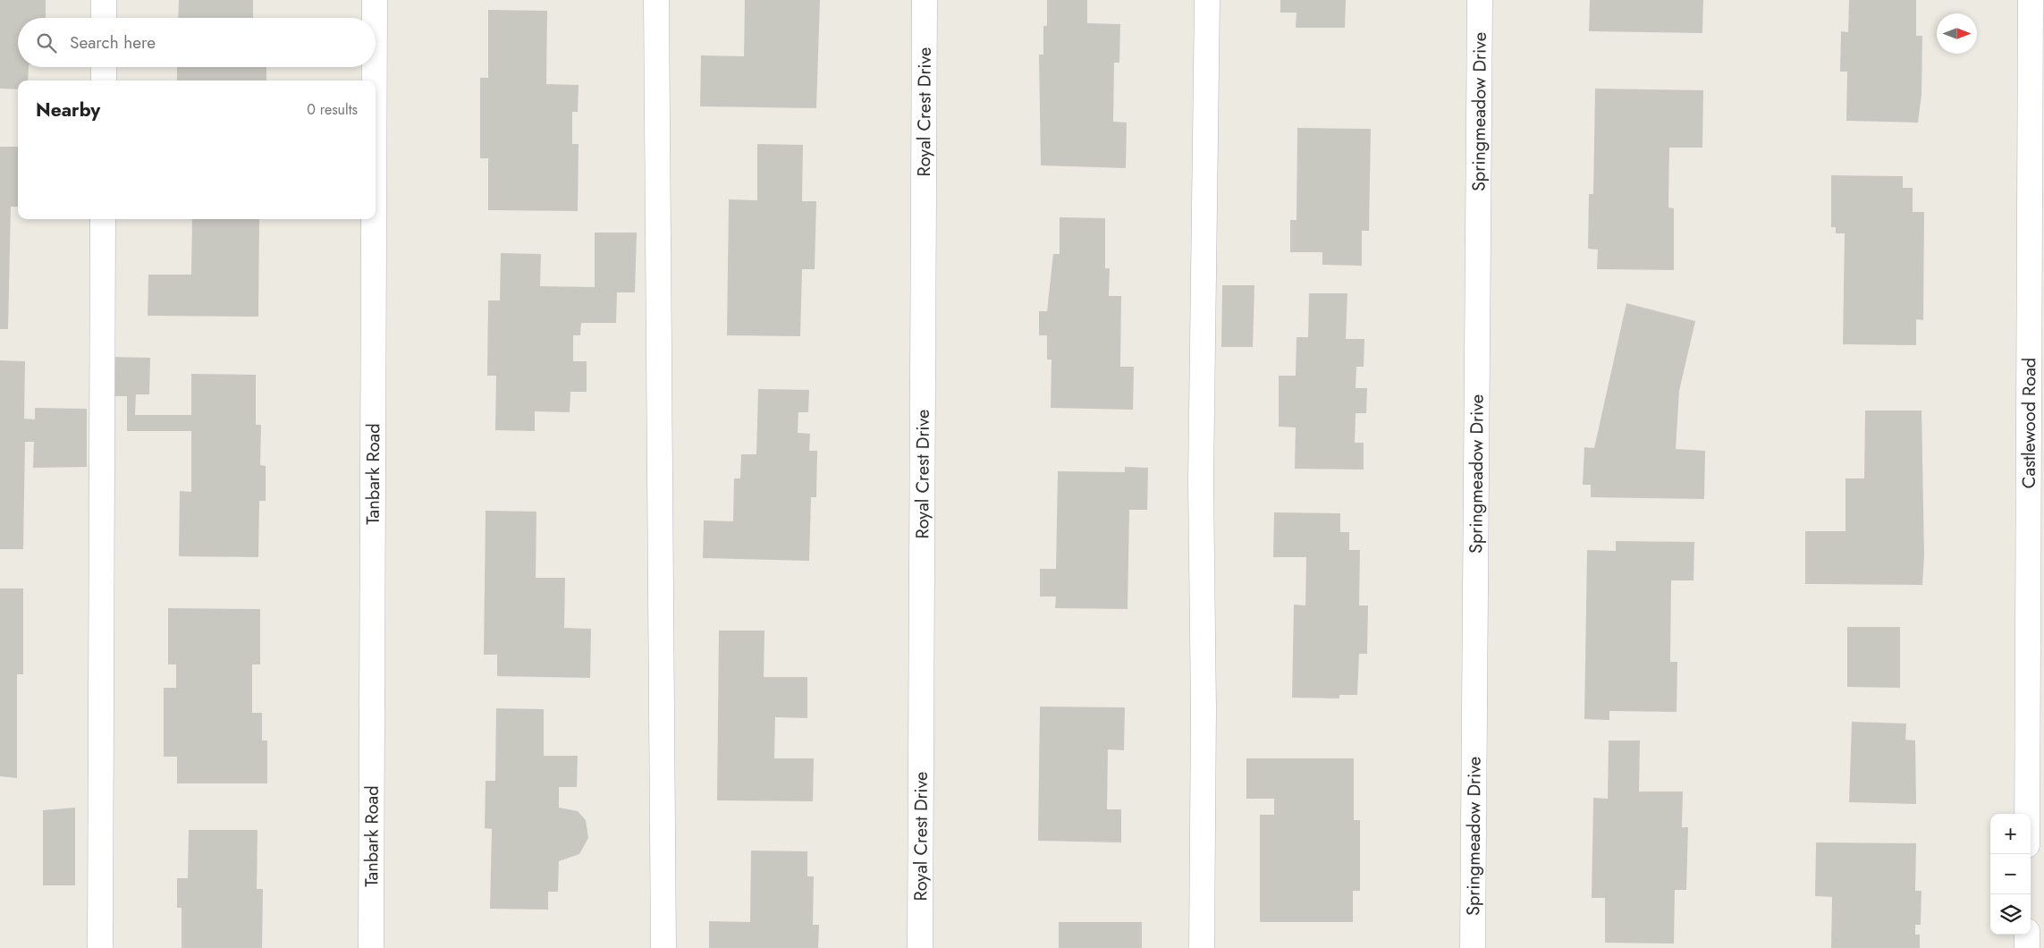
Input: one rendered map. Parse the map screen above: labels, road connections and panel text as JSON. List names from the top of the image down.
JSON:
{
  "streets": {
    "street": [
      "Royal Crest Drive",
      "Springmeadow Drive",
      "Castlewood Road",
      "Tanbark Road"
    ]
  },
  "north": "right",
  "page": {
    "search": "Search here",
    "heading": ["Nearby", "0 results"],
    "map_buttons": ["+", "−"]
  }
}
